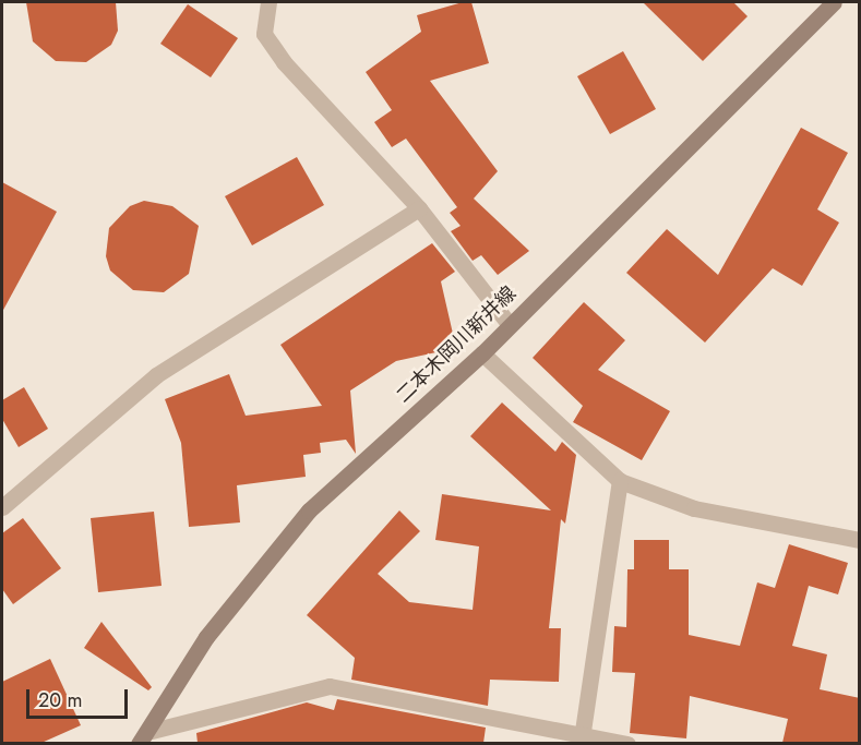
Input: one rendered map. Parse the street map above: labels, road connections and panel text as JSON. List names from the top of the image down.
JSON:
{
  "streets": {
    "main road": ["二本木岡川新井線"]
  },
  "scale_bar": "20 m"
}
